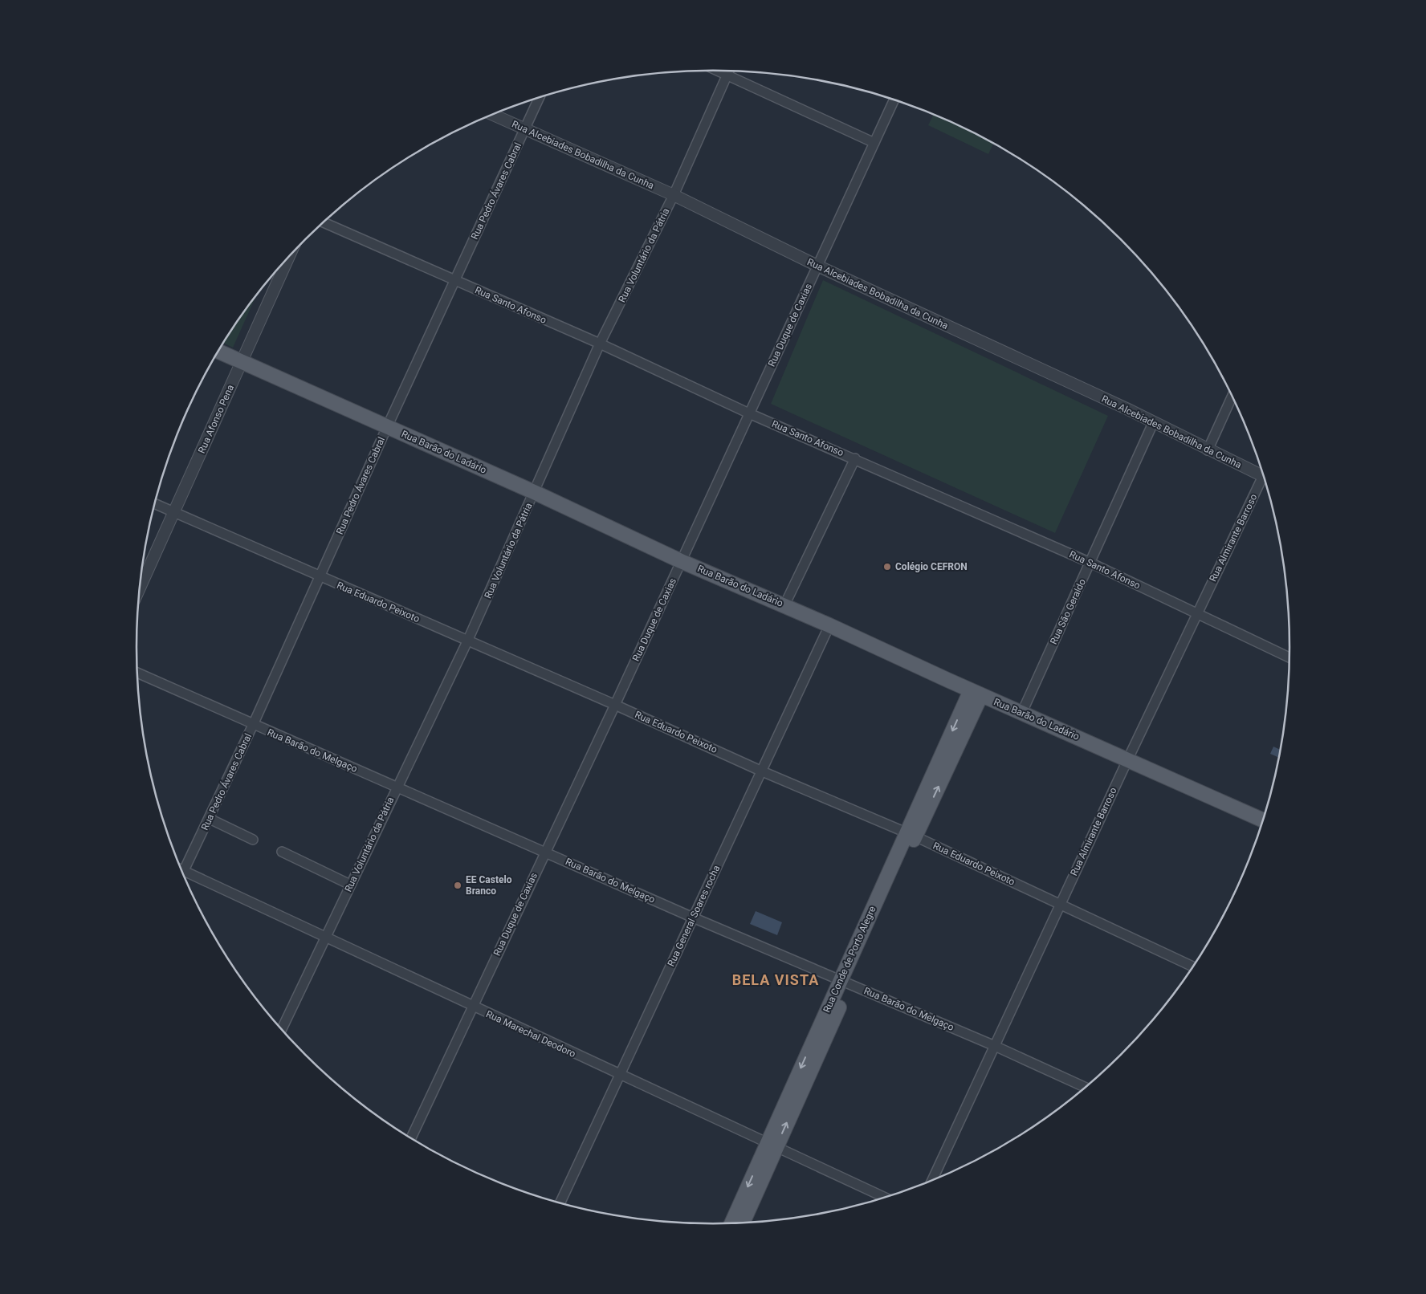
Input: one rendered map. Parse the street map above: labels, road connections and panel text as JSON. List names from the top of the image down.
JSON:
{
  "streets": {
    "main road": ["Rua Barão do Ladário", "Rua Conde de Porto Alegre"],
    "street": [
      "Rua Alcebiades Bobadilha da Cunha",
      "Rua Pedro Ávares Cabral",
      "Rua Voluntário da Pátria",
      "Rua Santo Afonso",
      "Rua Duque de Caxias",
      "Rua Afonso Pena",
      "Rua Almirante Barroso",
      "Rua Eduardo Peixoto",
      "Rua São Geraldo",
      "Rua Barão do Melgaço",
      "Rua General Soares rocha",
      "Rua Marechal Deodoro"
    ]
  },
  "crossings": [
    ["Rua Alcebiades Bobadilha da Cunha", "Rua Pedro Ávares Cabral"],
    ["Rua Alcebiades Bobadilha da Cunha", "Rua Voluntário da Pátria"],
    ["Rua Alcebiades Bobadilha da Cunha", "Rua Duque de Caxias"],
    ["Rua Alcebiades Bobadilha da Cunha", "Rua São Geraldo"],
    ["Rua Pedro Ávares Cabral", "Rua Santo Afonso"],
    ["Rua Pedro Ávares Cabral", "Rua Barão do Ladário"],
    ["Rua Pedro Ávares Cabral", "Rua Eduardo Peixoto"],
    ["Rua Pedro Ávares Cabral", "Rua Barão do Melgaço"],
    ["Rua Pedro Ávares Cabral", "Rua Marechal Deodoro"],
    ["Rua Voluntário da Pátria", "Rua Santo Afonso"],
    ["Rua Voluntário da Pátria", "Rua Barão do Ladário"],
    ["Rua Voluntário da Pátria", "Rua Eduardo Peixoto"],
    ["Rua Voluntário da Pátria", "Rua Barão do Melgaço"],
    ["Rua Voluntário da Pátria", "Rua Marechal Deodoro"],
    ["Rua Santo Afonso", "Rua Duque de Caxias"],
    ["Rua Santo Afonso", "Rua Almirante Barroso"],
    ["Rua Santo Afonso", "Rua São Geraldo"],
    ["Rua Duque de Caxias", "Rua Barão do Ladário"],
    ["Rua Duque de Caxias", "Rua Eduardo Peixoto"],
    ["Rua Duque de Caxias", "Rua Barão do Melgaço"],
    ["Rua Duque de Caxias", "Rua Marechal Deodoro"],
    ["Rua Afonso Pena", "Rua Barão do Ladário"],
    ["Rua Afonso Pena", "Rua Eduardo Peixoto"],
    ["Rua Barão do Ladário", "Rua Almirante Barroso"],
    ["Rua Barão do Ladário", "Rua São Geraldo"],
    ["Rua Barão do Ladário", "Rua General Soares rocha"],
    ["Rua Barão do Ladário", "Rua Conde de Porto Alegre"],
    ["Rua Almirante Barroso", "Rua Eduardo Peixoto"],
    ["Rua Almirante Barroso", "Rua Barão do Melgaço"],
    ["Rua Eduardo Peixoto", "Rua General Soares rocha"],
    ["Rua Eduardo Peixoto", "Rua Conde de Porto Alegre"],
    ["Rua Barão do Melgaço", "Rua General Soares rocha"],
    ["Rua Barão do Melgaço", "Rua Conde de Porto Alegre"],
    ["Rua General Soares rocha", "Rua Marechal Deodoro"],
    ["Rua Conde de Porto Alegre", "Rua Marechal Deodoro"]
  ],
  "districts": ["BELA VISTA"],
  "places": ["Colégio CEFRON", "EE Castelo Branco"]
}
